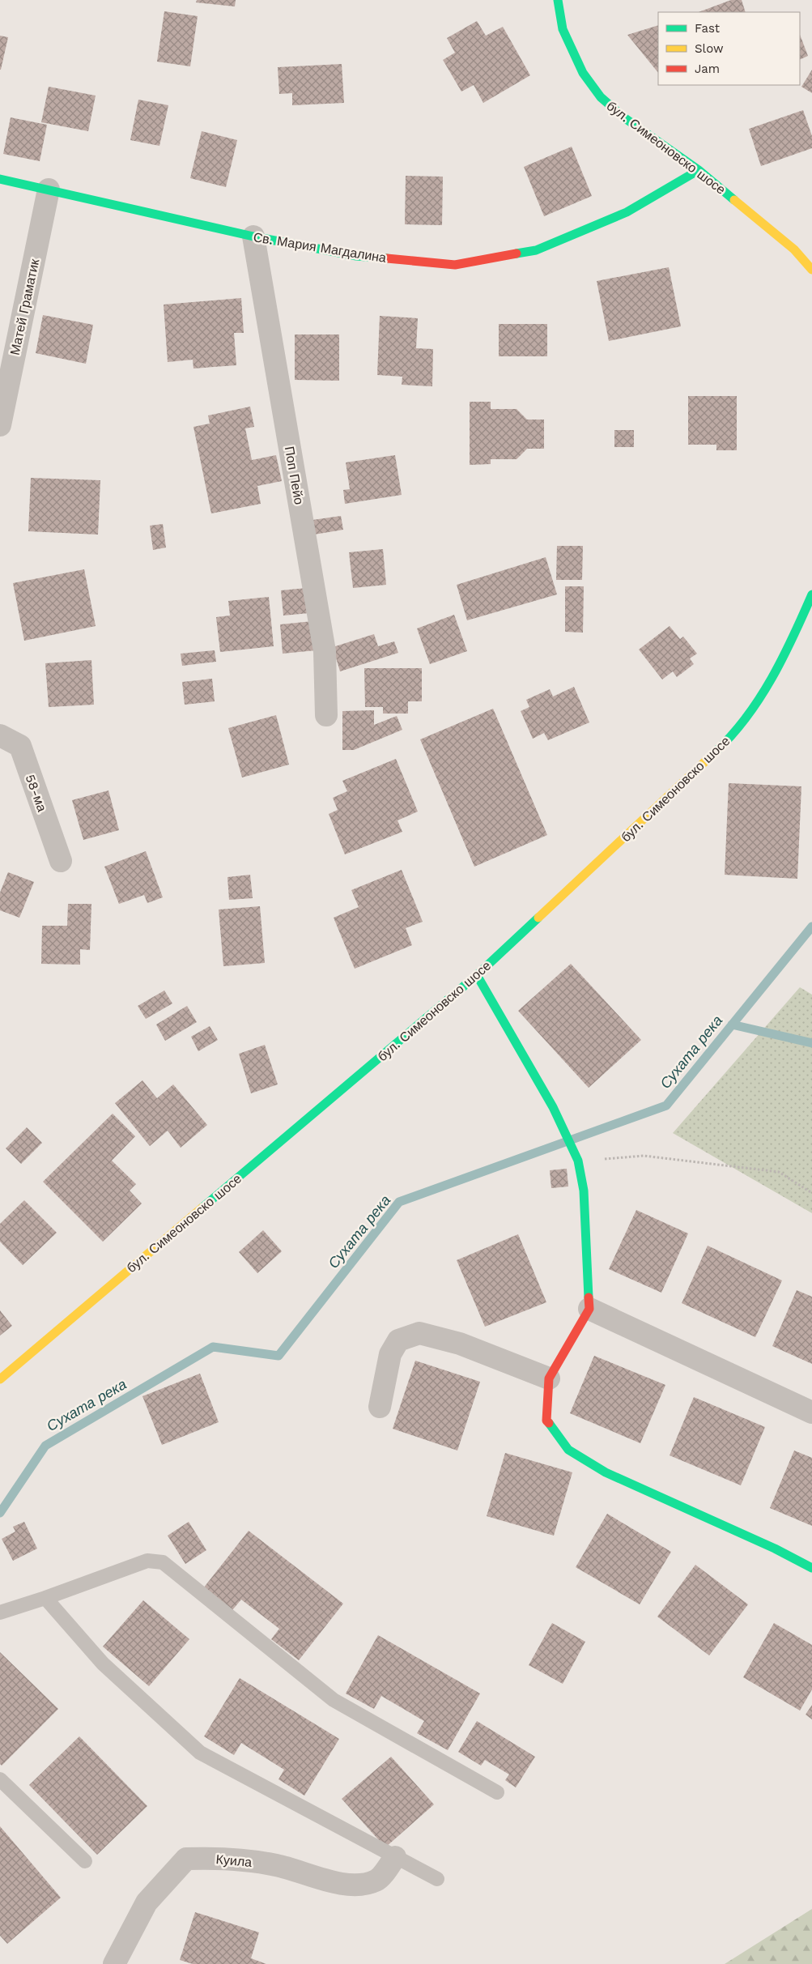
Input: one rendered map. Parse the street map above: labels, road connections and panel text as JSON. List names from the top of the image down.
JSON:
{
  "streets": {
    "street": [
      "бул. Симеоновско шосе",
      "Св. Мария Магдалина",
      "Матей Граматик",
      "Поп Пейо",
      "58-ма",
      "Куила"
    ]
  },
  "crossings": [
    ["бул. Симеоновско шосе", "Св. Мария Магдалина"],
    ["Св. Мария Магдалина", "Матей Граматик"],
    ["Св. Мария Магдалина", "Поп Пейо"]
  ],
  "water": ["Сухата река"],
  "legend": ["Fast", "Slow", "Jam"]
}
